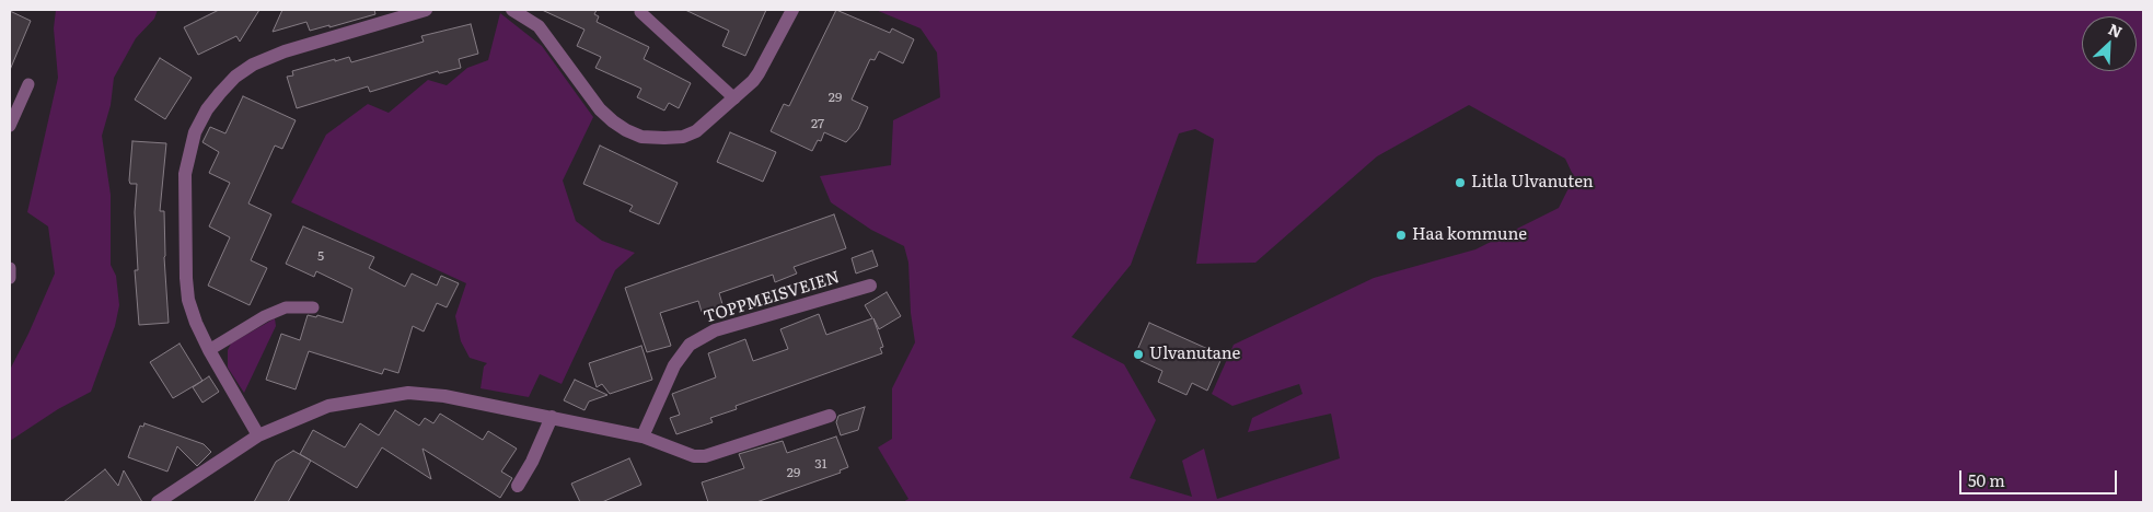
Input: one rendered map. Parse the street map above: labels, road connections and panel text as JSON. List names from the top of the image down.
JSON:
{
  "streets": {
    "street": ["TOPPMEISVEIEN"]
  },
  "places": ["Litla Ulvanuten", "Haa kommune", "Ulvanutane"],
  "house_numbers": [
    "29",
    "27",
    "5",
    "31",
    "29"
  ],
  "scale_bar": "50 m",
  "north": "top right"
}
